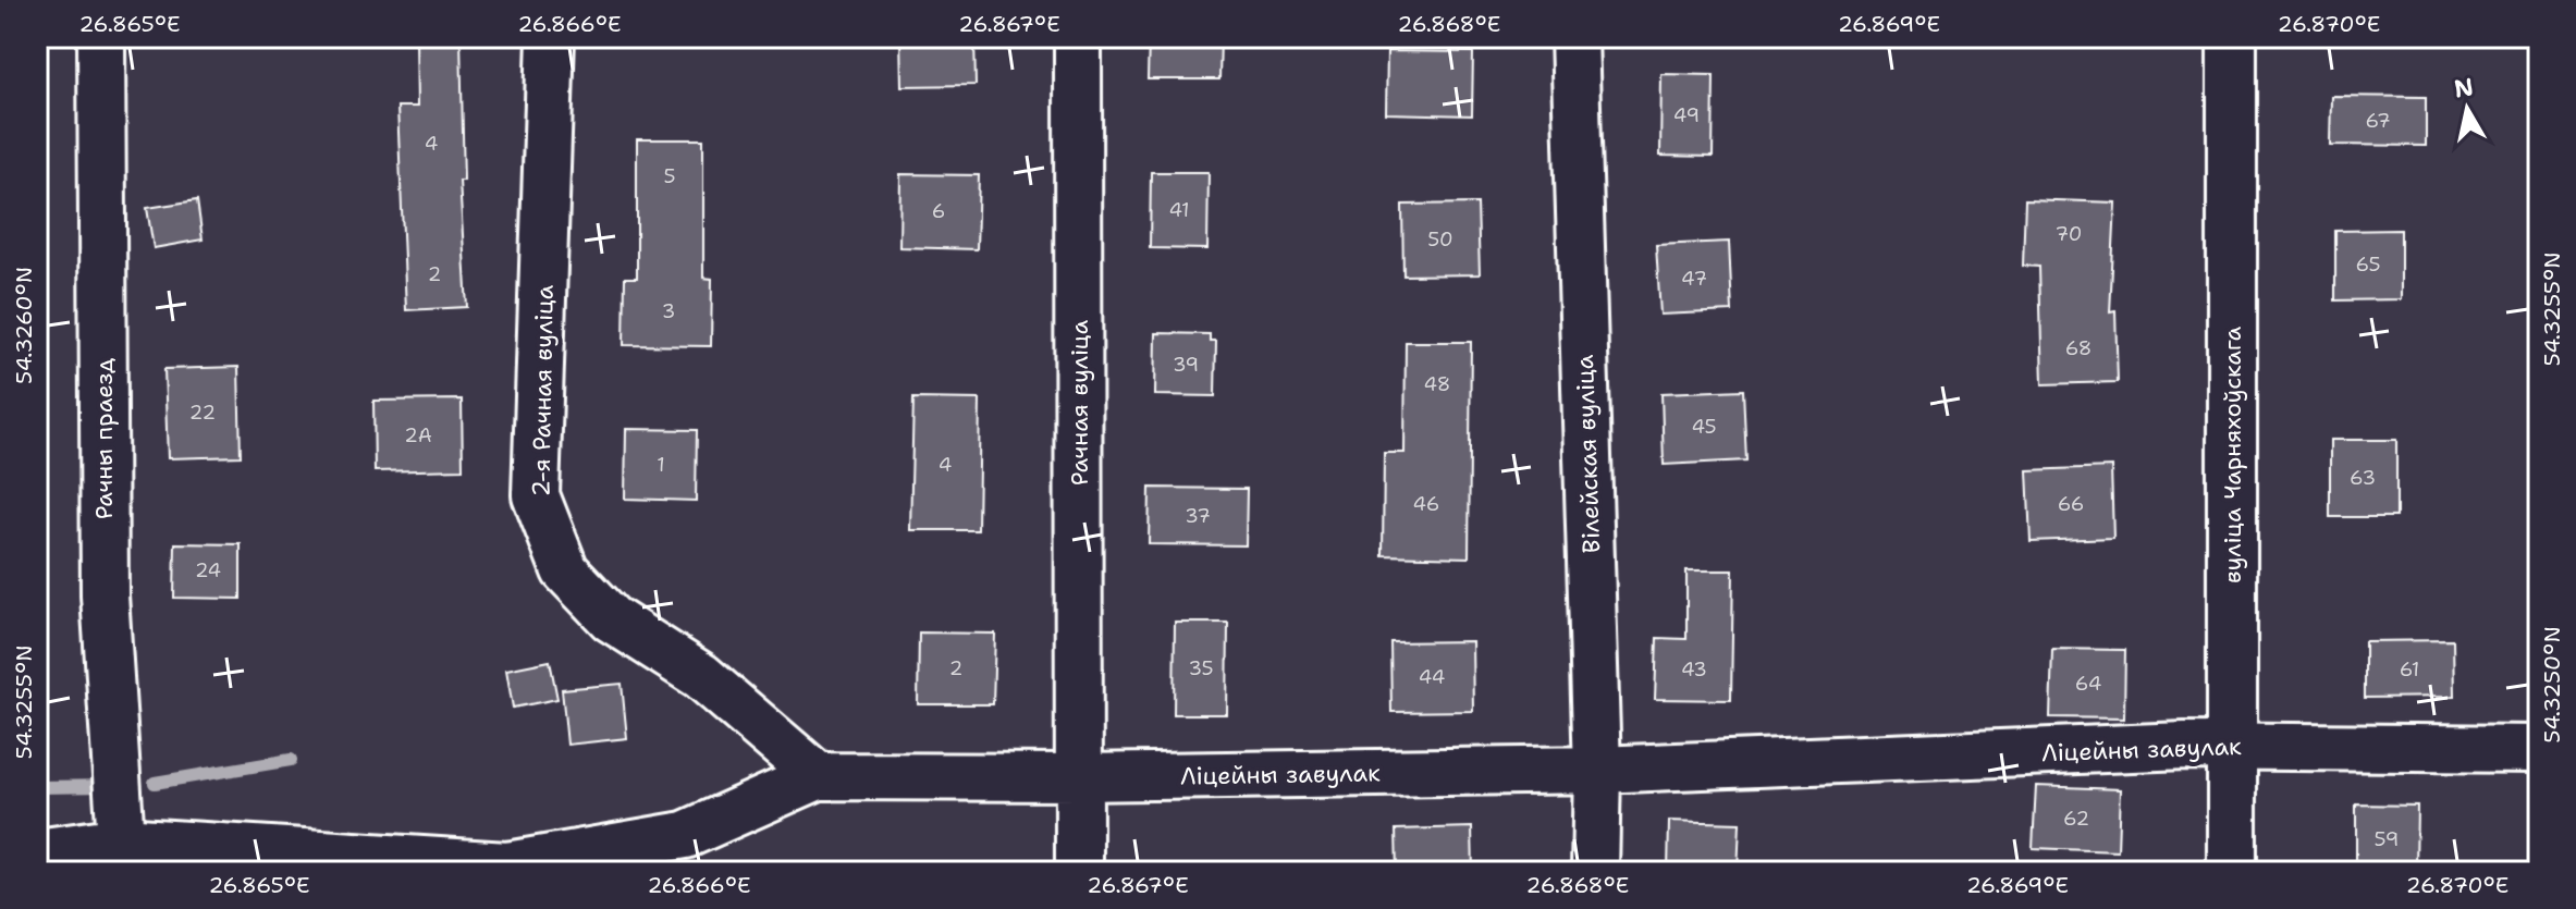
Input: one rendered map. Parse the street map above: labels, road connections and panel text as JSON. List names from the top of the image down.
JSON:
{
  "streets": {
    "main road": ["вуліца Чарняхоўскага"],
    "street": [
      "2-я Рачная вуліца",
      "Рачная вуліца",
      "Рачны праезд",
      "Вілейская вуліца",
      "Ліцейны завулак"
    ]
  },
  "crossings": [
    ["2-я Рачная вуліца", "Ліцейны завулак"],
    ["Рачная вуліца", "Ліцейны завулак"],
    ["Рачны праезд", "Ліцейны завулак"],
    ["Вілейская вуліца", "Ліцейны завулак"],
    ["вуліца Чарняхоўскага", "Ліцейны завулак"]
  ],
  "house_numbers": [
    "49",
    "67",
    "4",
    "5",
    "41",
    "6",
    "70",
    "50",
    "65",
    "2",
    "47",
    "3",
    "68",
    "39",
    "48",
    "22",
    "45",
    "2А",
    "1",
    "4",
    "63",
    "46",
    "66",
    "37",
    "24",
    "2",
    "35",
    "43",
    "61",
    "44",
    "64",
    "62",
    "59"
  ],
  "north": "top",
  "coordinates": [
    "26.865°E",
    "26.866°E",
    "26.867°E",
    "26.868°E",
    "26.869°E",
    "26.870°E",
    "54.3255°N",
    "54.3260°N",
    "54.3250°N"
  ]
}
